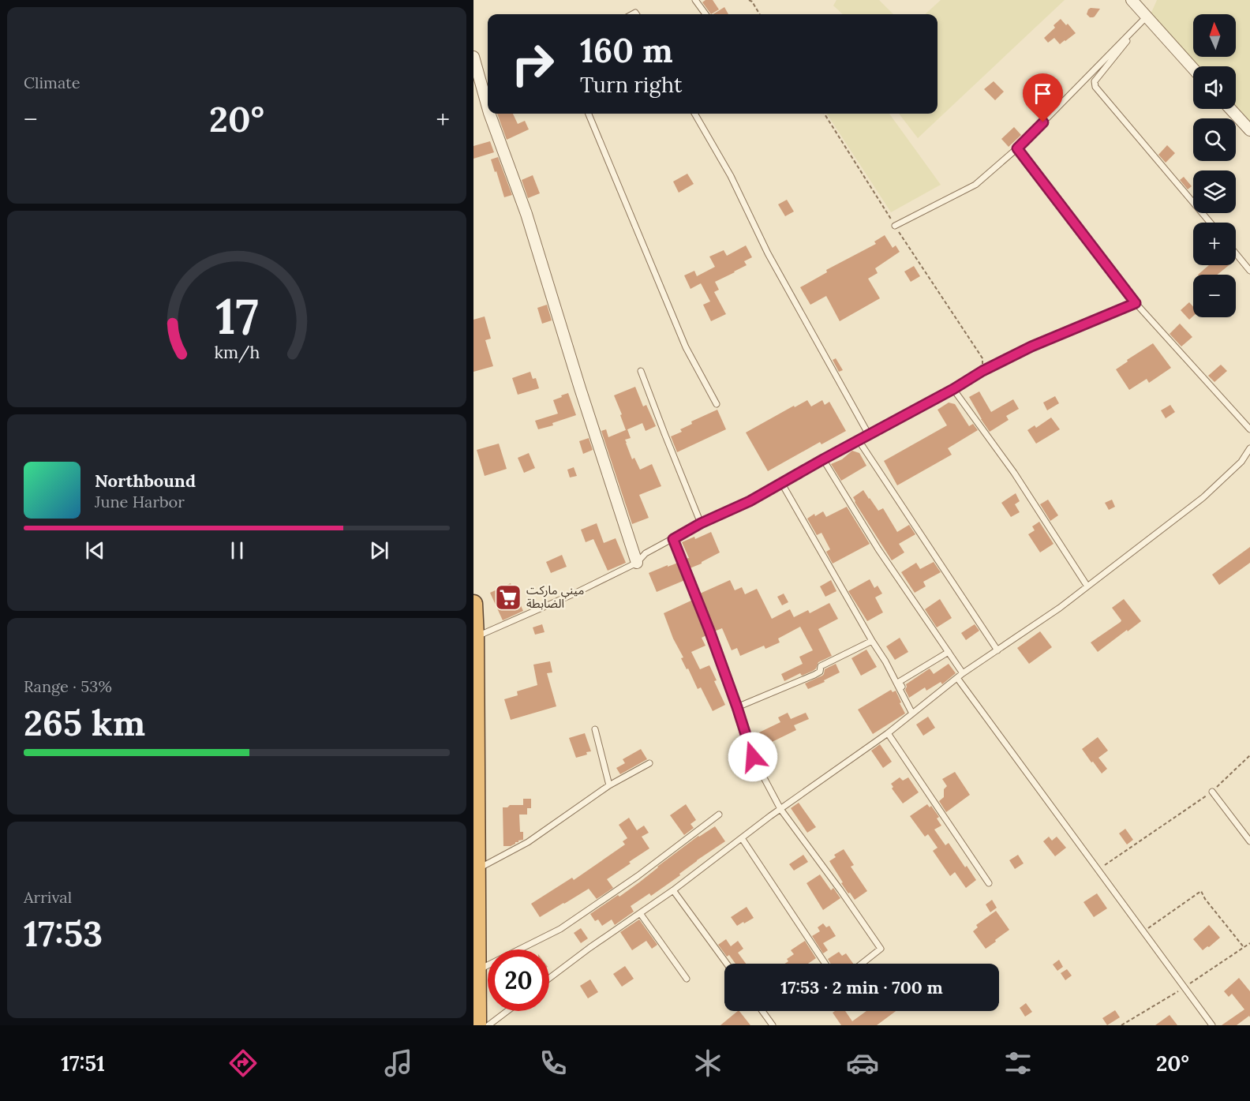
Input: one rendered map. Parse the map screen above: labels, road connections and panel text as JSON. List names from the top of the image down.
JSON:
{
  "places": {
    "supermarket": ["ميني ماركت الضابطة"]
  },
  "north": "top",
  "page": {
    "tile": [
      "Climate",
      ["Range · 53%", "265 km"],
      ["Arrival", "17:53"]
    ],
    "map_buttons": ["+", "−"],
    "turn": ["160 m", "Turn right"],
    "heat": ["−", "20°", "+"],
    "song": ["Northbound", "June Harbor"],
    "limit": "20",
    "trip": "17:53 · 2 min · 700 m",
    "tabs": ["17:51", "20°"],
    "gauge": ["17", "km/h"]
  }
}
